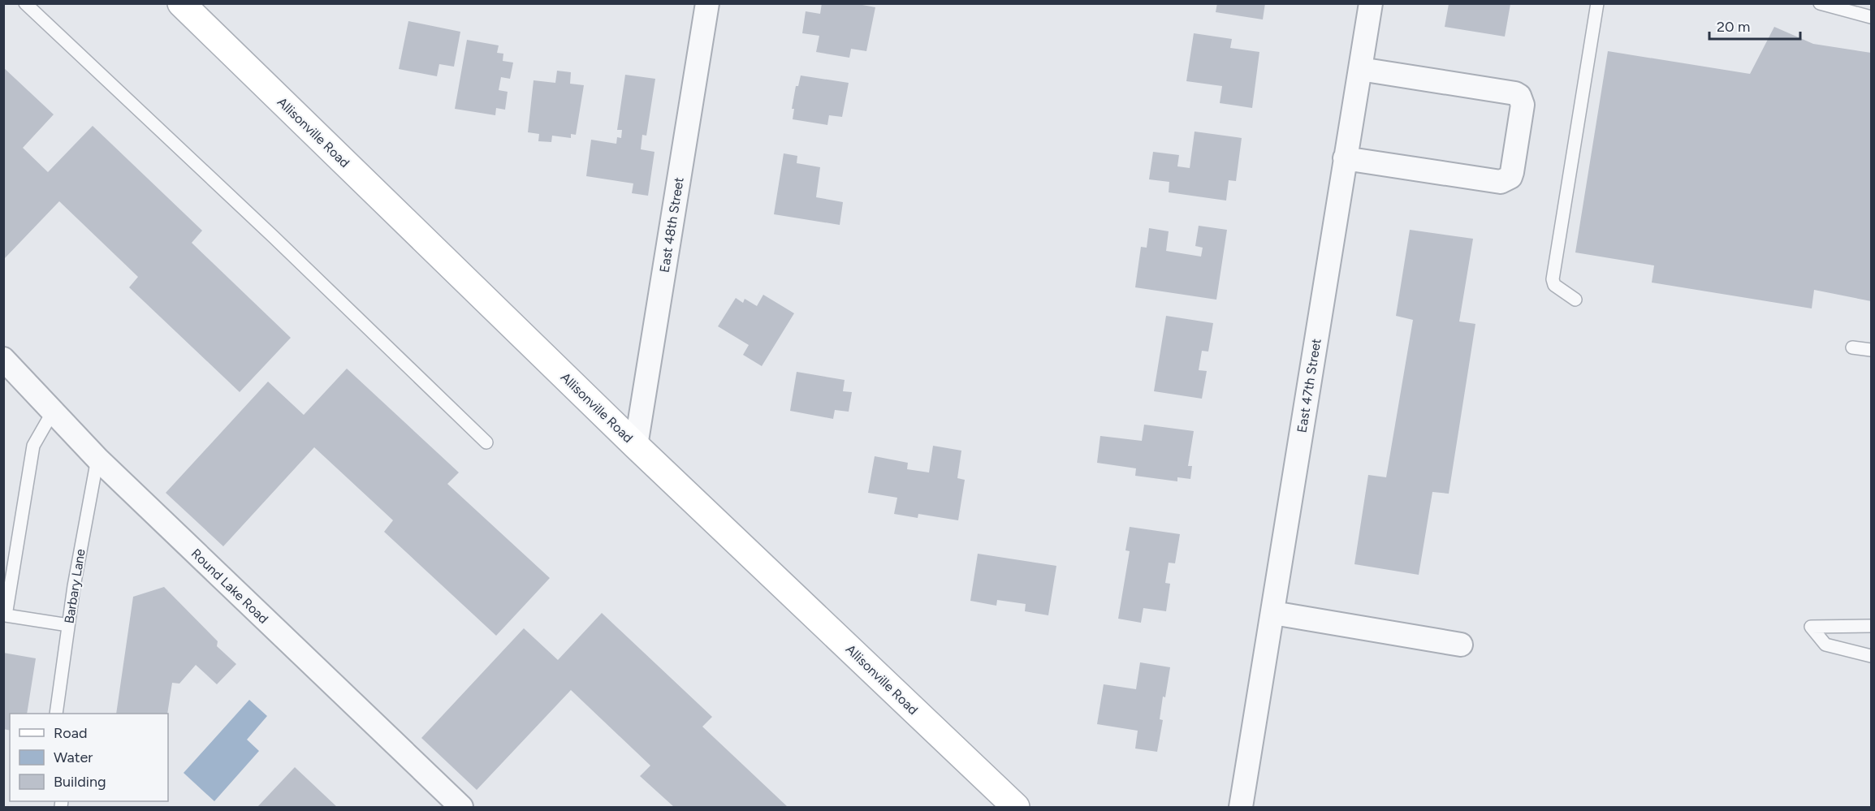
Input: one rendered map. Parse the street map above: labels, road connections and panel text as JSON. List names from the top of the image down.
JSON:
{
  "streets": {
    "main road": ["Allisonville Road"],
    "street": ["East 48th Street", "East 47th Street", "Round Lake Road"],
    "lane": ["Barbary Lane"]
  },
  "crossings": [
    ["Allisonville Road", "East 48th Street"],
    ["Barbary Lane", "Round Lake Road"]
  ],
  "legend": ["Road", "Water", "Building"],
  "scale_bar": "20 m"
}
